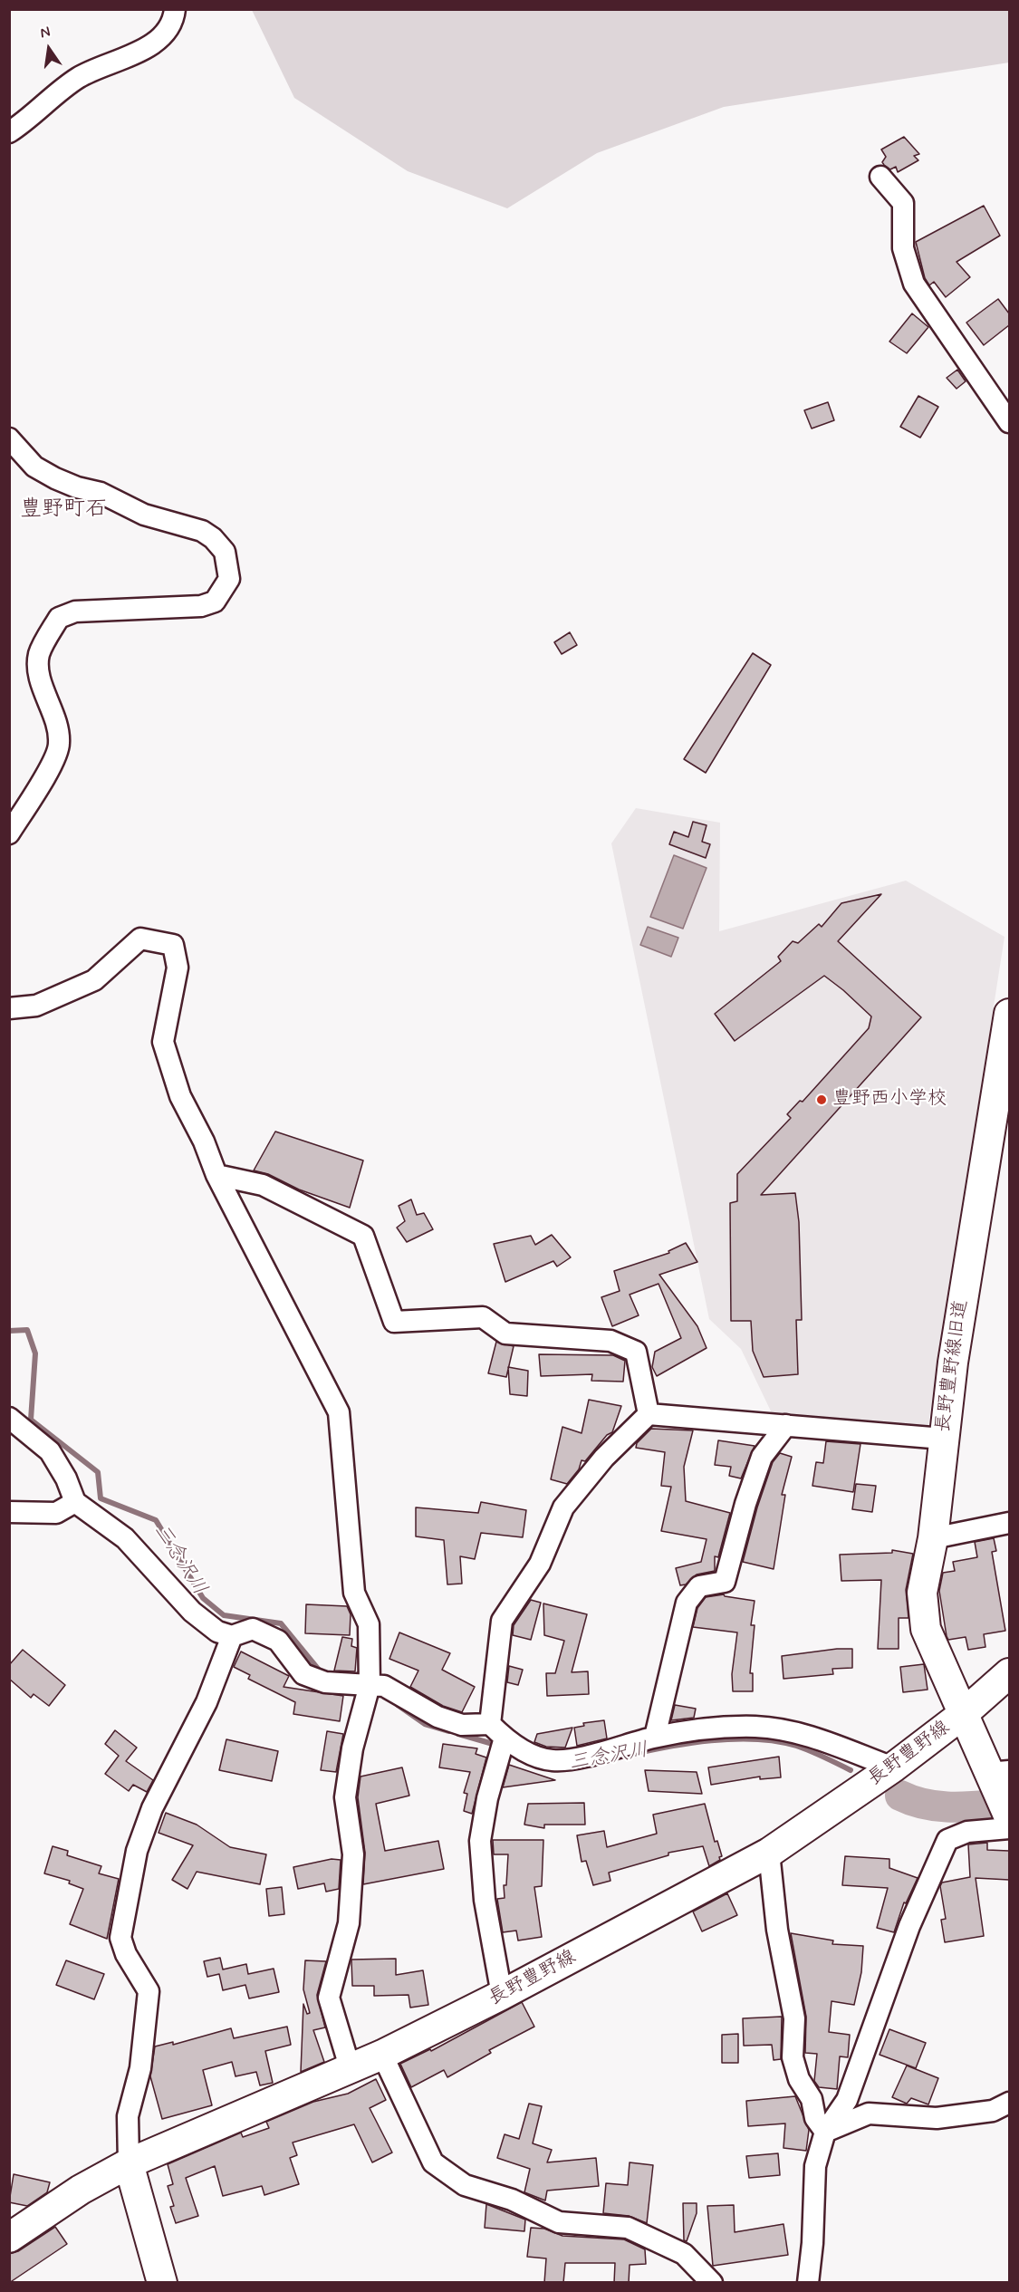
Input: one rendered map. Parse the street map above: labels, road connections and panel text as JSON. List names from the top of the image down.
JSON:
{
  "streets": {
    "main road": ["長野豊野線旧道", "長野豊野線"]
  },
  "crossings": [
    ["長野豊野線旧道", "長野豊野線"]
  ],
  "districts": ["豊野町石"],
  "water": ["三念沢川"],
  "places": ["豊野西小学校"],
  "north": "top"
}
